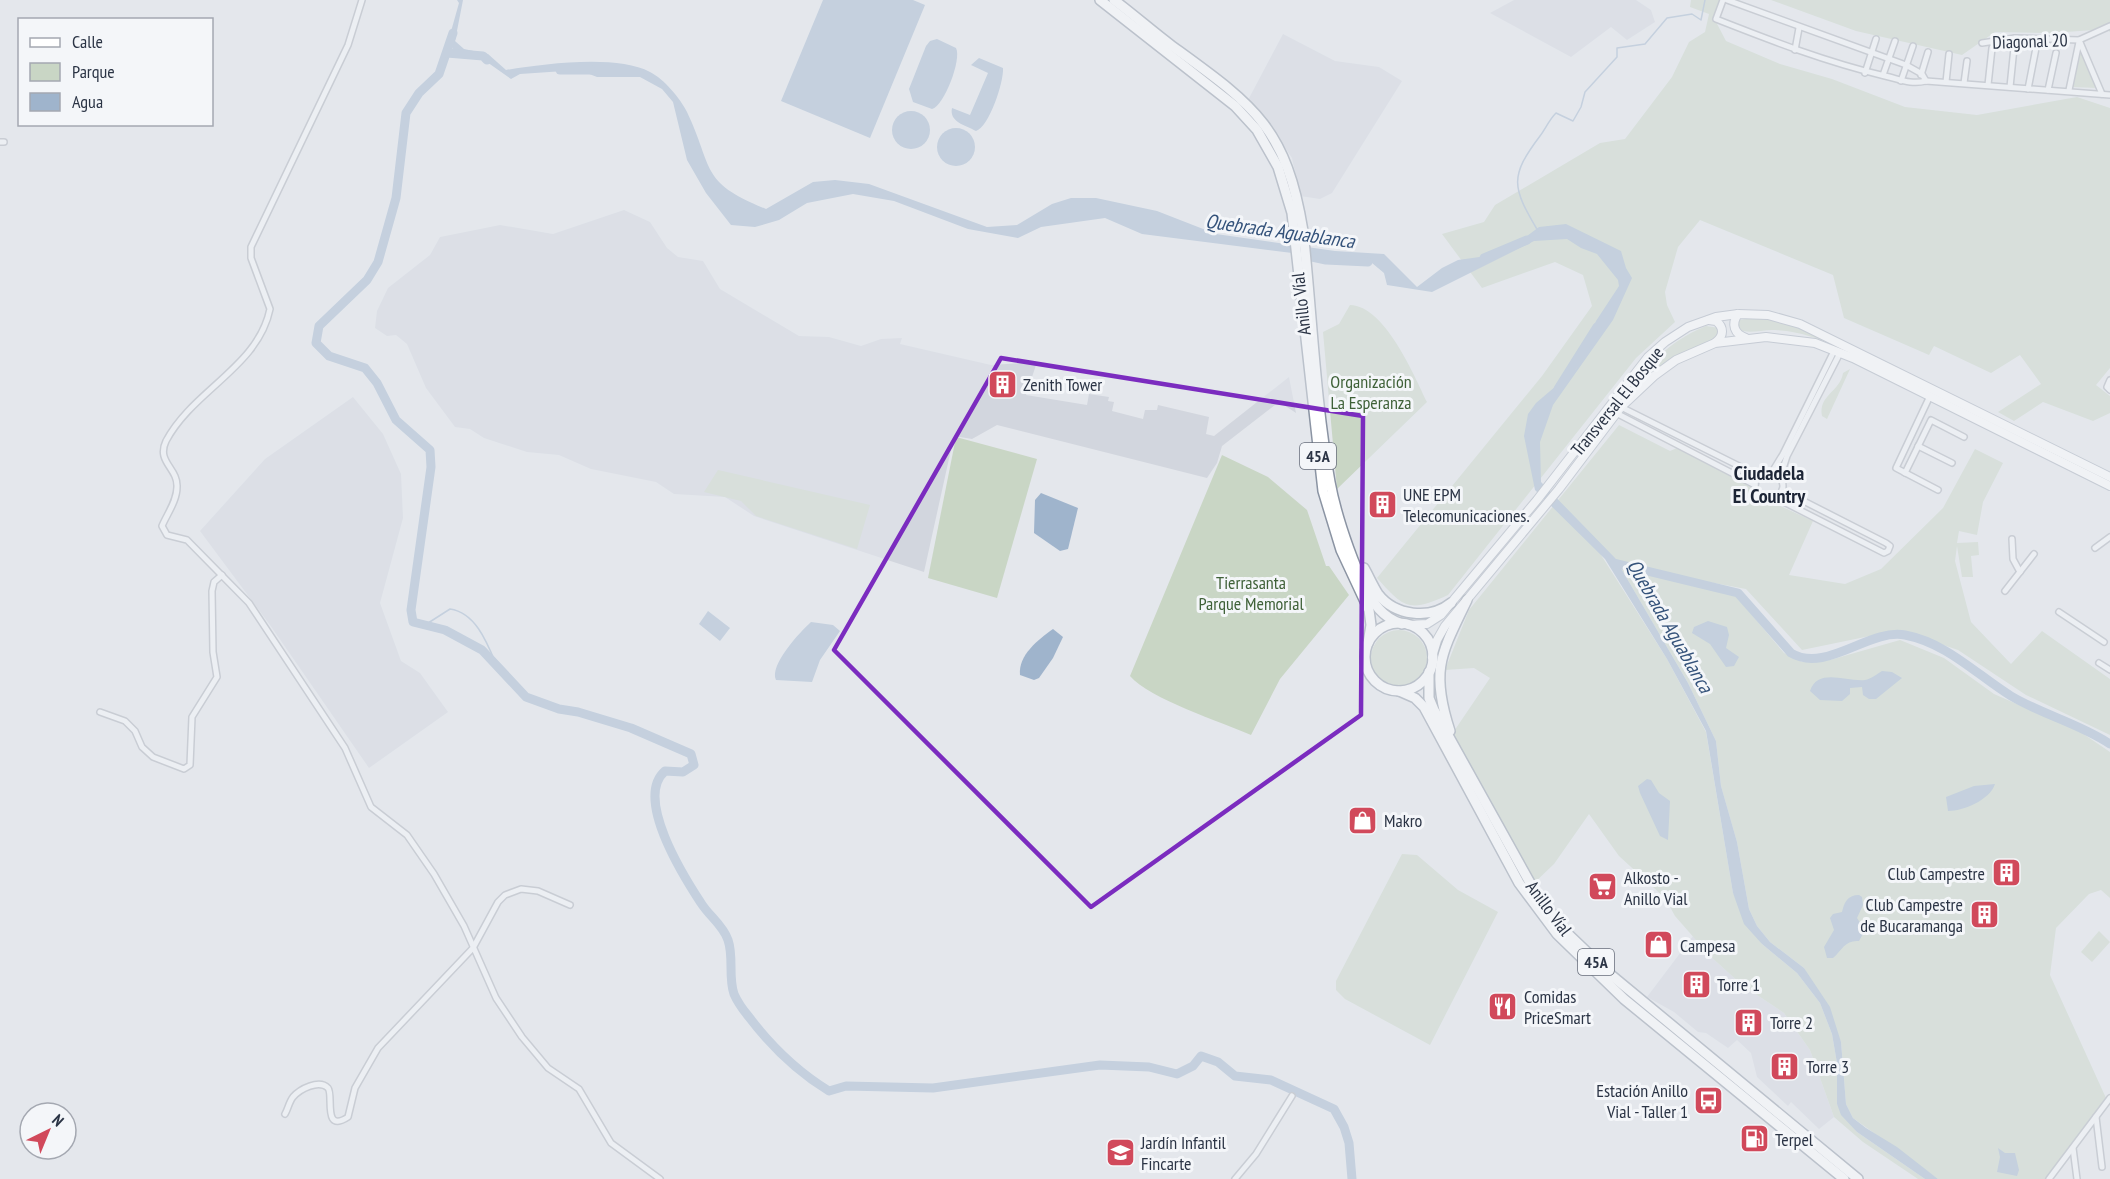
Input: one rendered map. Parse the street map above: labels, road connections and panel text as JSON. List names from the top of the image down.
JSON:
{
  "streets": {
    "highway": ["Anillo Víal", "45A"],
    "main road": ["Transversal El Bosque"],
    "street": ["Diagonal 20"]
  },
  "crossings": [
    ["Anillo Víal", "Transversal El Bosque"]
  ],
  "districts": ["Ciudadela El Country"],
  "water": ["Quebrada Aguablanca"],
  "parks": ["Organización La Esperanza", "Tierrasanta Parque Memorial"],
  "places": {
    "building": [
      "Zenith Tower",
      "UNE EPM Telecomunicaciones.",
      "Club Campestre",
      "Club Campestre de Bucaramanga",
      "Torre 1",
      "Torre 2",
      "Torre 3"
    ],
    "shop": ["Makro", "Campesa"],
    "supermarket": ["Alkosto - Anillo Vial"],
    "restaurant": ["Comidas PriceSmart"],
    "bus stop": ["Estación Anillo Vial - Taller 1"],
    "fuel station": ["Terpel"],
    "school or university": ["Jardín Infantil Fincarte"]
  },
  "legend": ["Calle", "Parque", "Agua"],
  "north": "top right"
}
